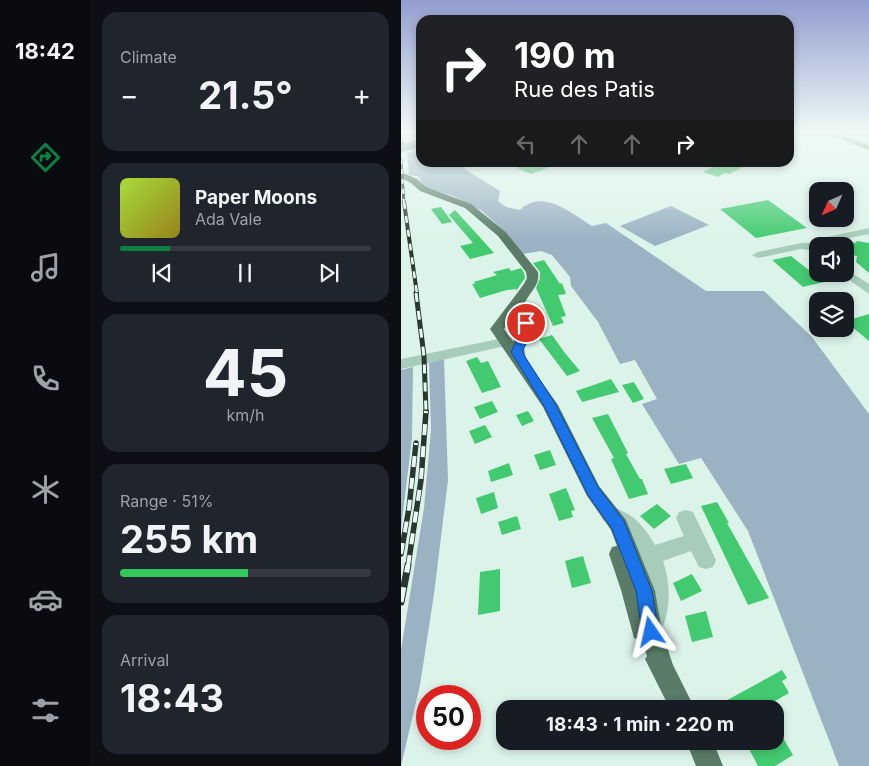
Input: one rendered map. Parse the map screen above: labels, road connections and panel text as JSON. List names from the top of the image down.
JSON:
{
  "north": "bottom left",
  "page": {
    "tabs": "18:42",
    "tile": [
      "Climate",
      ["45", "km/h"],
      ["Range · 51%", "255 km"],
      ["Arrival", "18:43"]
    ],
    "turn": ["190 m", "Rue des Patis"],
    "heat": ["−", "21.5°", "+"],
    "song": ["Paper Moons", "Ada Vale"],
    "limit": "50",
    "trip": "18:43 · 1 min · 220 m"
  }
}
